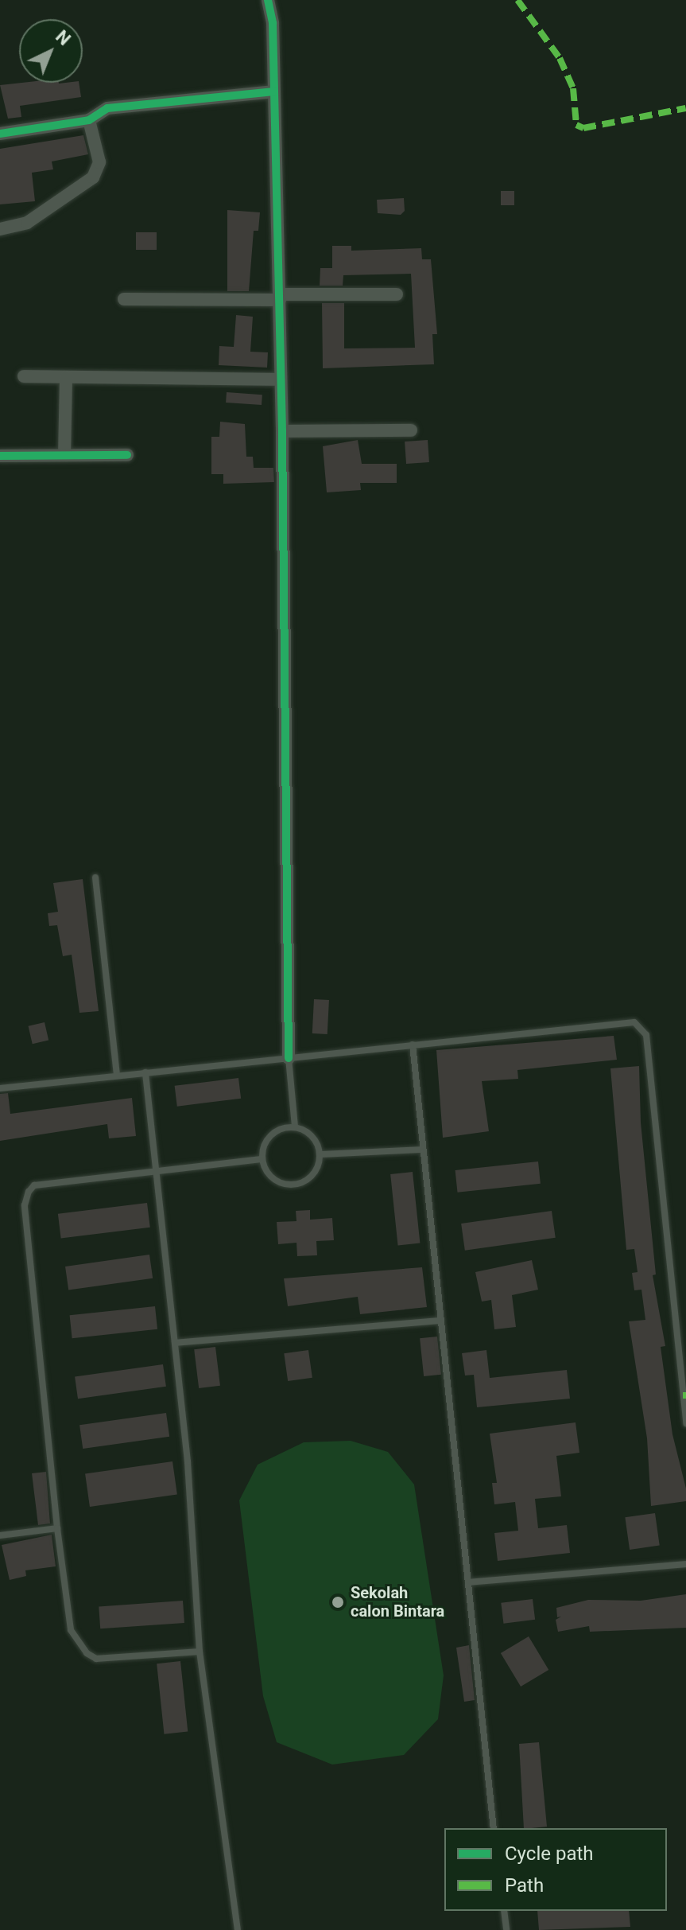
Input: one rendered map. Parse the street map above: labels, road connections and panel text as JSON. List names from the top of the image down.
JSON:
{
  "places": ["Sekolah calon Bintara"],
  "legend": ["Cycle path", "Path"],
  "north": "top right"
}
